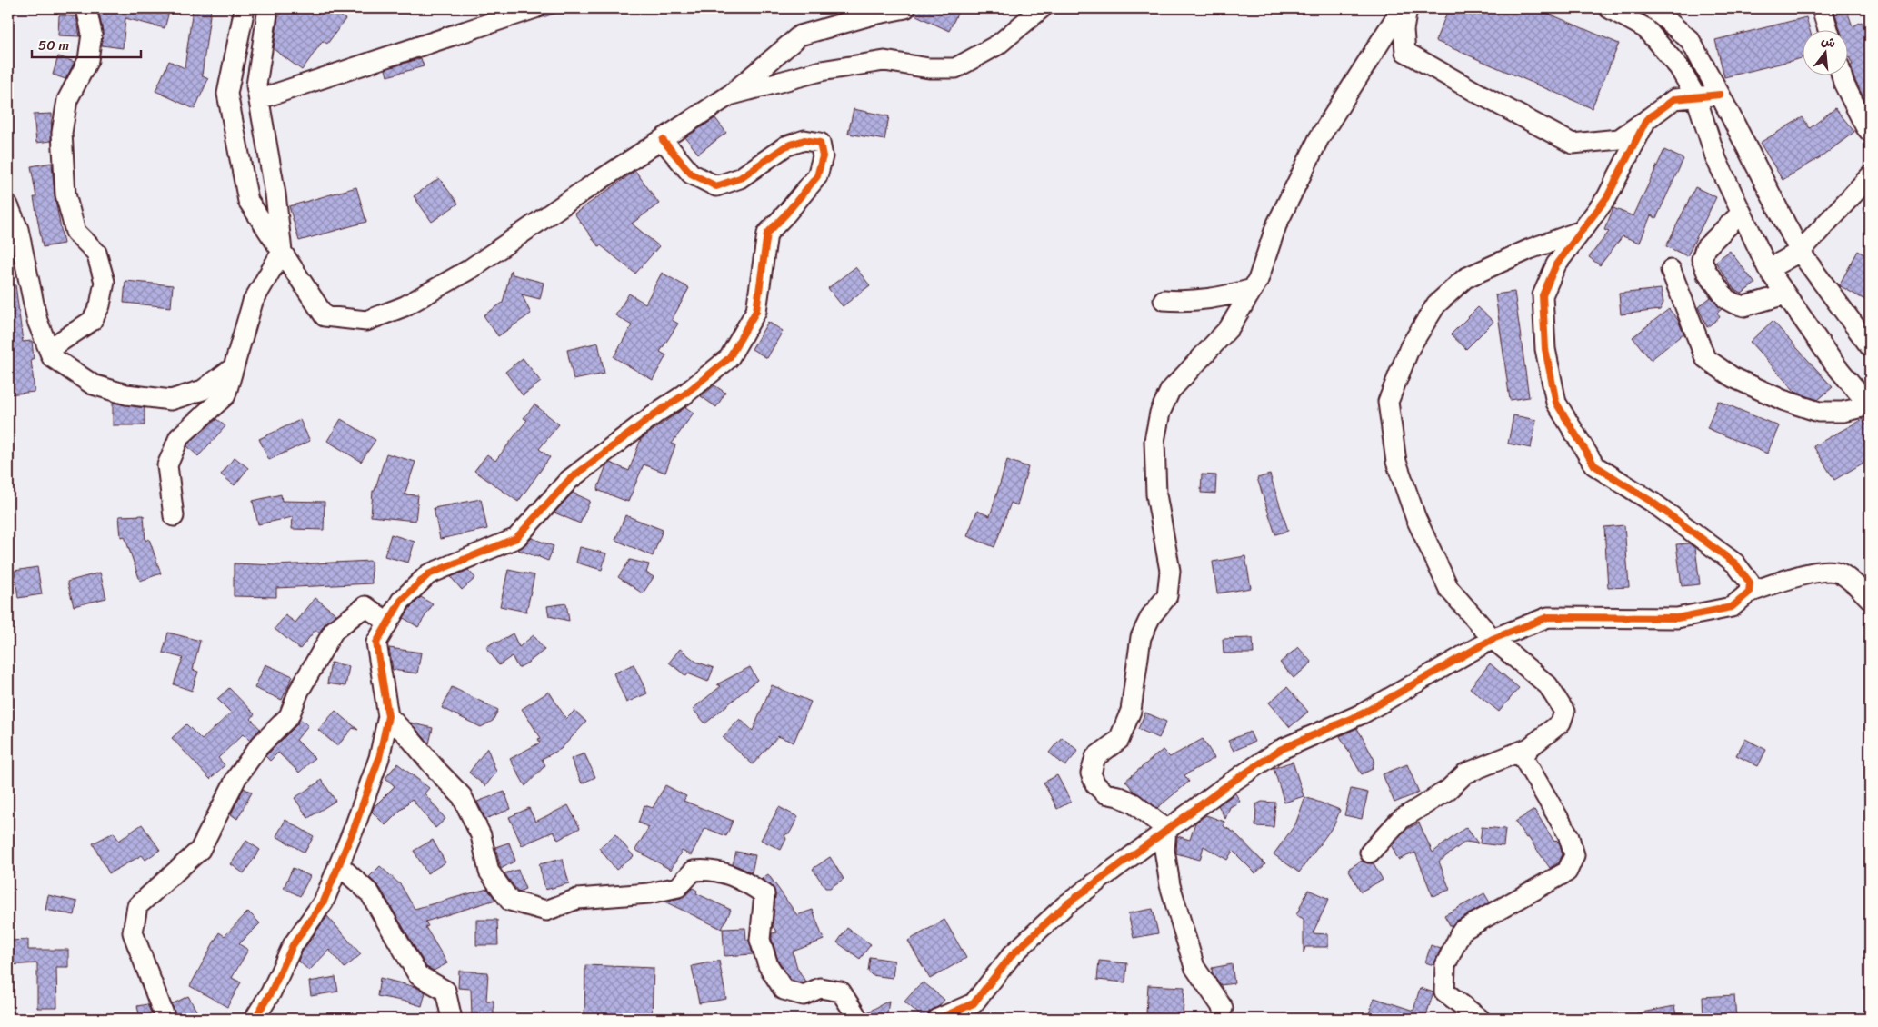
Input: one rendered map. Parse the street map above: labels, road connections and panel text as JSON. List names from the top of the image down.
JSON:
{
  "scale_bar": "50 m",
  "north": "top"
}
